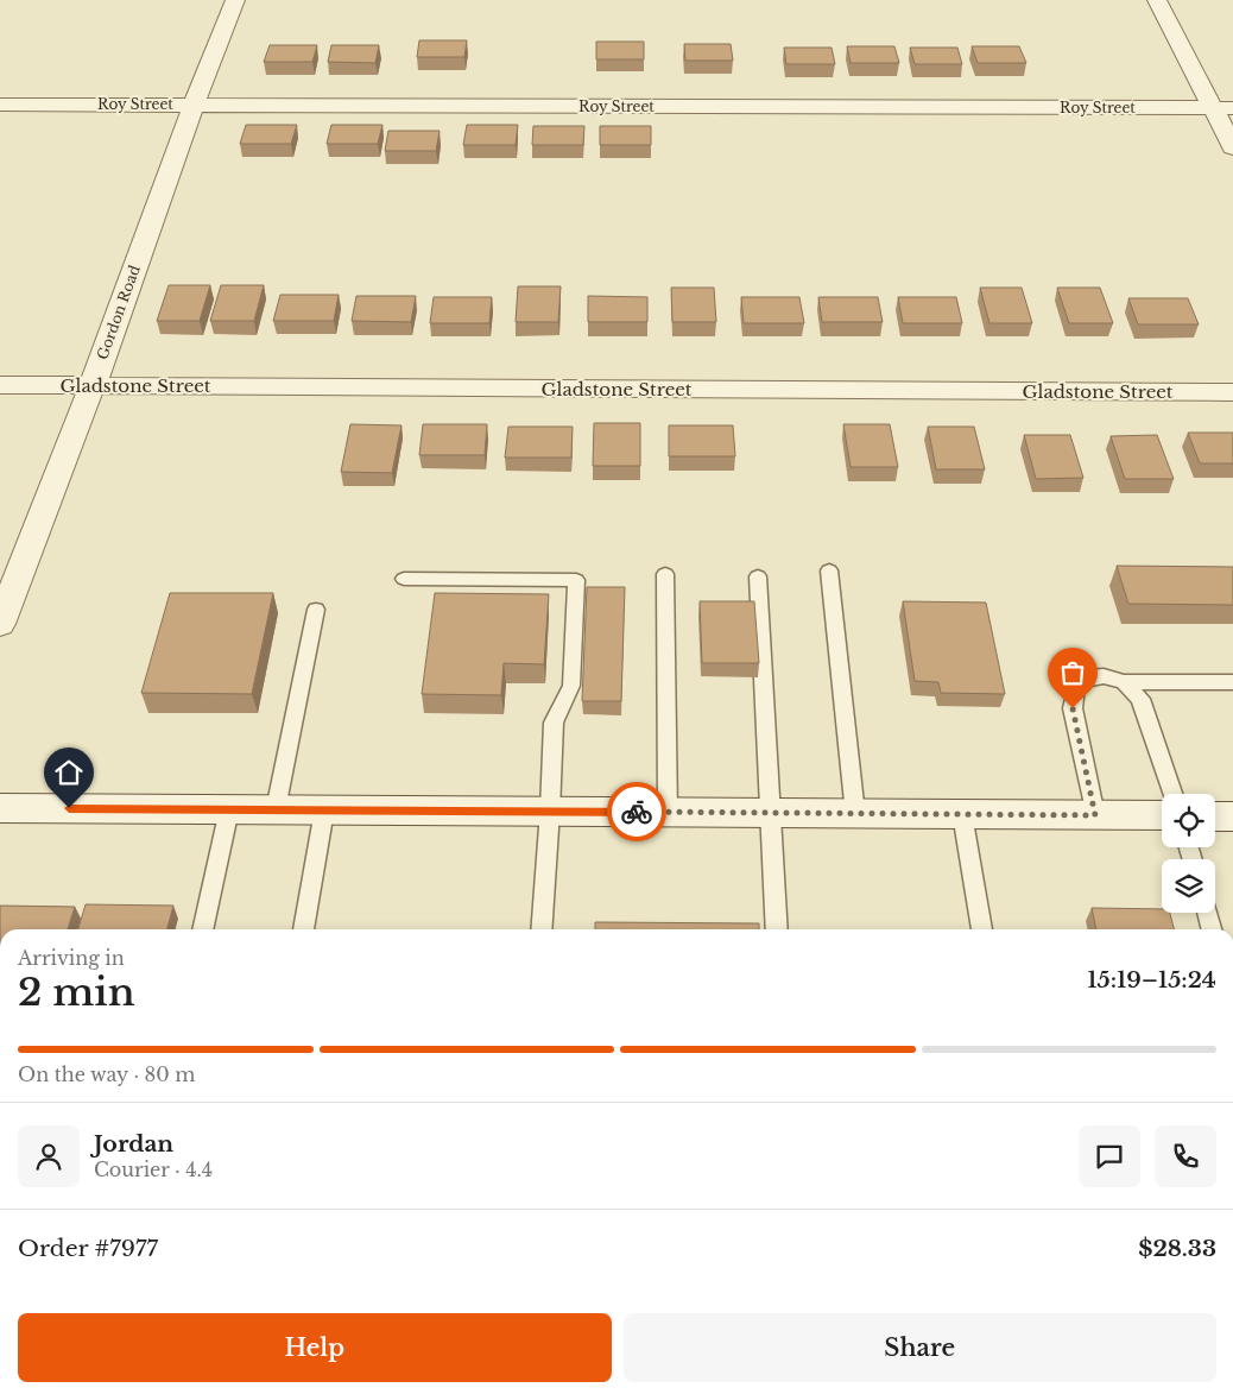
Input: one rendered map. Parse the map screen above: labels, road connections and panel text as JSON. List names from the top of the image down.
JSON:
{
  "streets": {
    "street": ["Roy Street", "Gordon Road", "Gladstone Street"]
  },
  "crossings": [
    ["Roy Street", "Gordon Road"],
    ["Gordon Road", "Gladstone Street"]
  ],
  "page": {
    "heading": ["2 min", "Arriving in", "15:19–15:24"],
    "panel": [
      "Jordan",
      "Courier · 4.4",
      "Order #7977",
      "$28.33"
    ],
    "bar": "On the way · 80 m",
    "buttons": ["Help", "Share"]
  }
}
